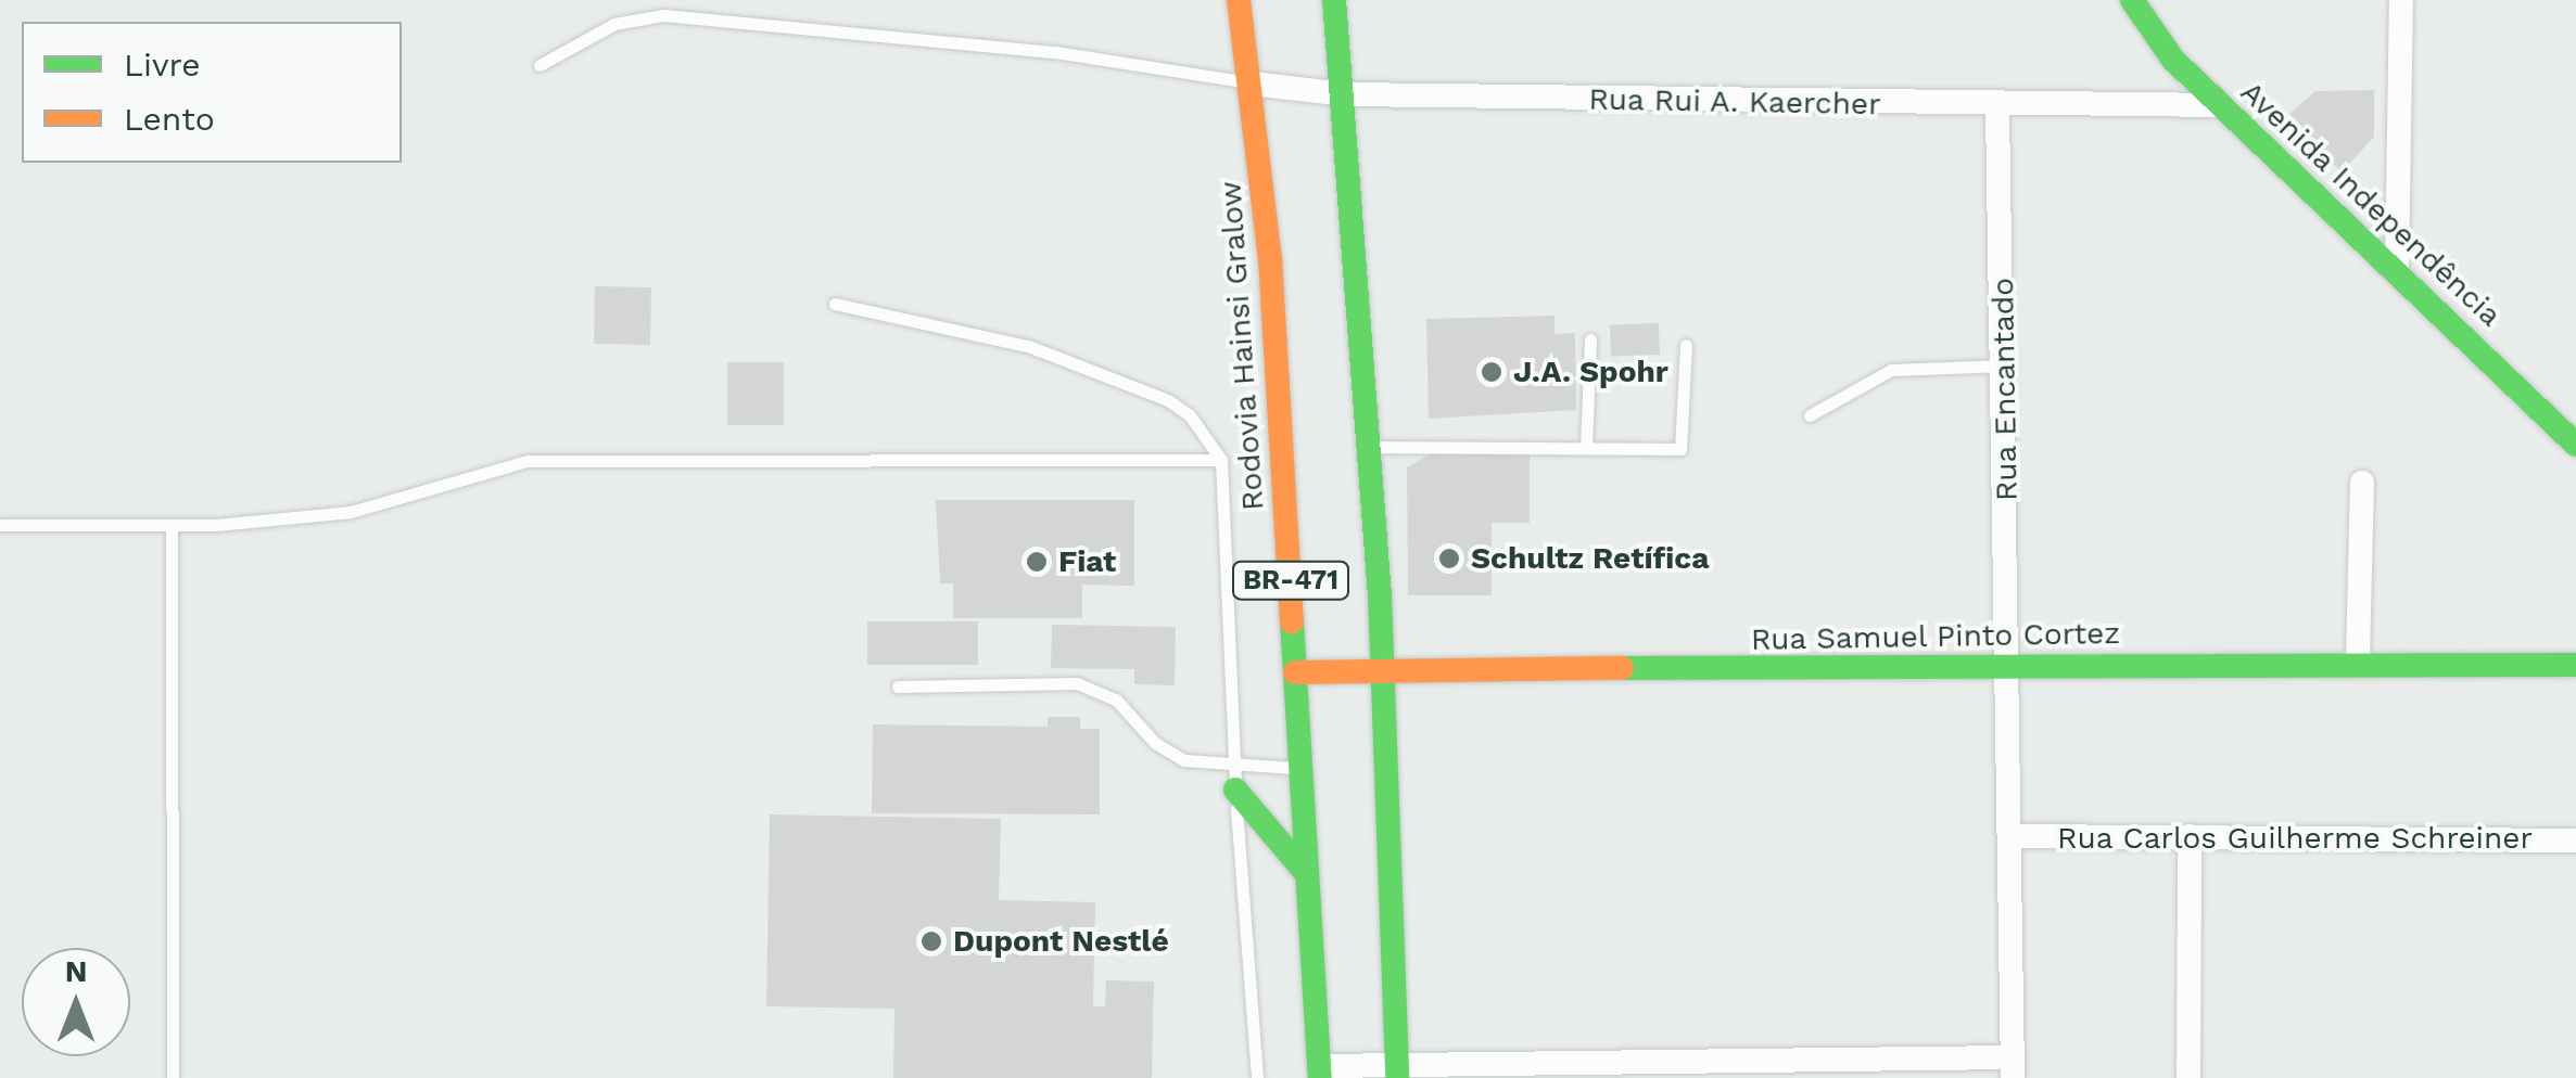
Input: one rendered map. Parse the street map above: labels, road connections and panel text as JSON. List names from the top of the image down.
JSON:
{
  "streets": {
    "street": [
      "Rua Rui A. Kaercher",
      "Avenida Independência",
      "Rodovia Hainsi Gralow",
      "Rua Encantado",
      "BR-471",
      "Rua Samuel Pinto Cortez",
      "Rua Carlos Guilherme Schreiner"
    ]
  },
  "crossings": [
    ["Rua Rui A. Kaercher", "Avenida Independência"],
    ["Rua Rui A. Kaercher", "Rodovia Hainsi Gralow"],
    ["Rua Rui A. Kaercher", "Rua Encantado"],
    ["Rodovia Hainsi Gralow", "Rua Samuel Pinto Cortez"],
    ["Rua Encantado", "Rua Samuel Pinto Cortez"],
    ["Rua Encantado", "Rua Carlos Guilherme Schreiner"]
  ],
  "places": [
    "J.A. Spohr",
    "Schultz Retífica",
    "Fiat",
    "Dupont Nestlé"
  ],
  "legend": ["Livre", "Lento"],
  "north": "top"
}
